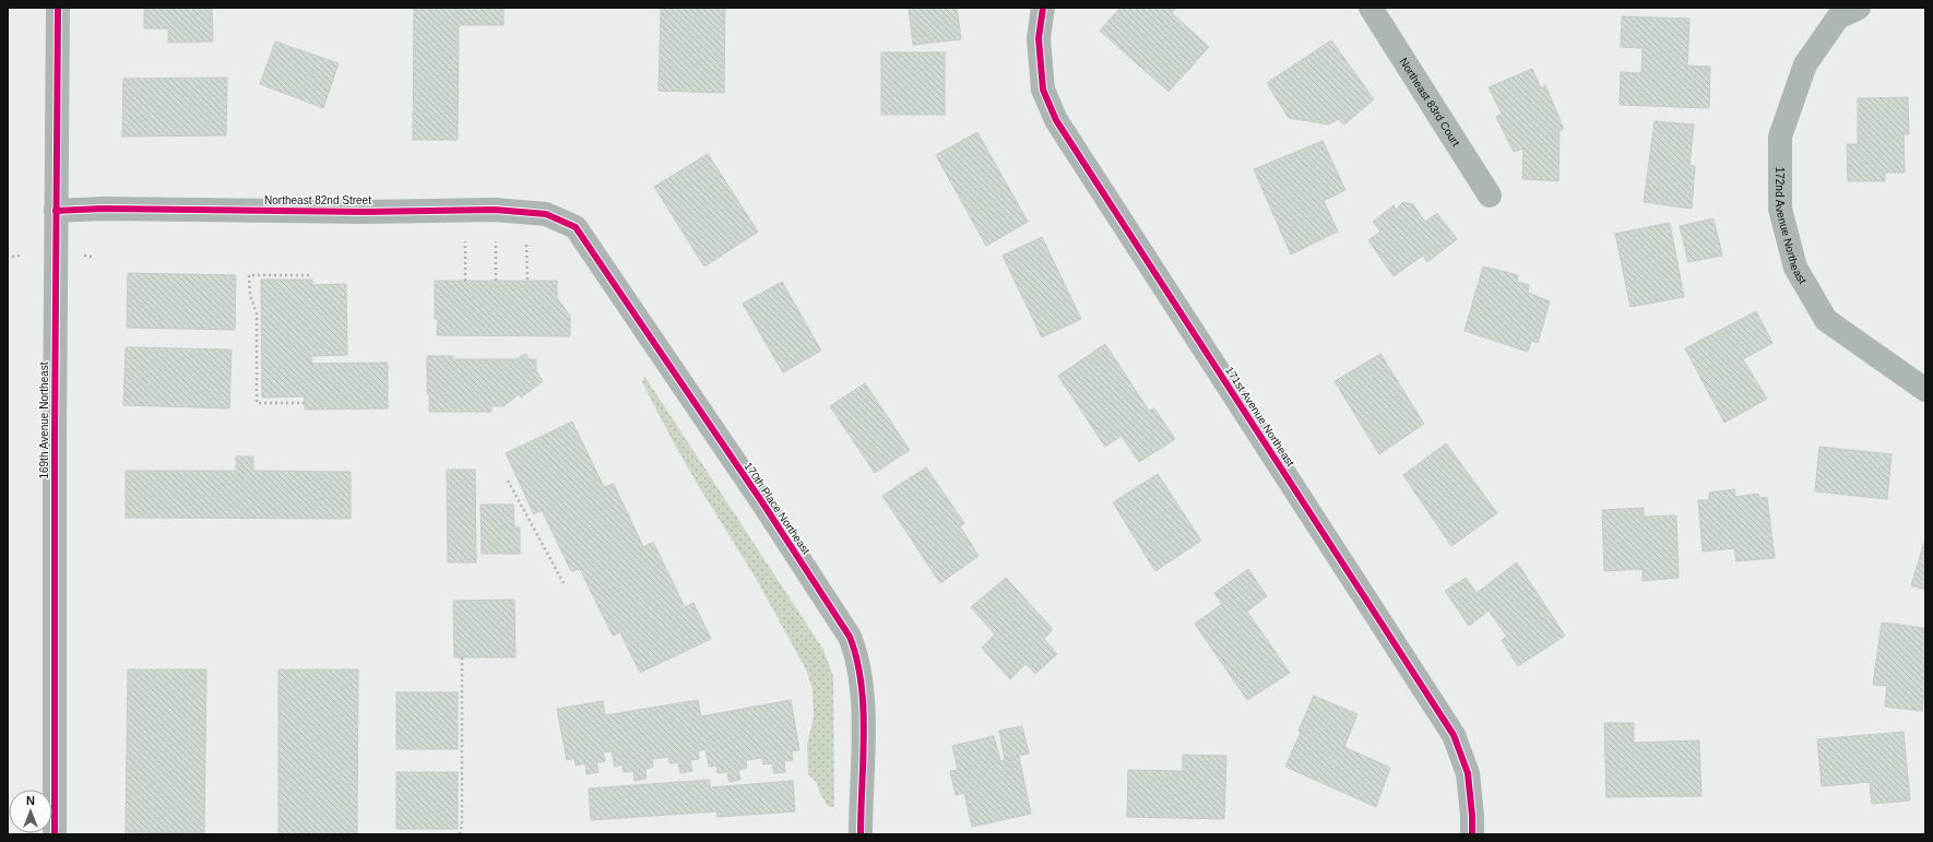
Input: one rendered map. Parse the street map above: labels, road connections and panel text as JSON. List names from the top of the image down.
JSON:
{
  "streets": {
    "street": [
      "Northeast 83rd Court",
      "Northeast 82nd Street",
      "172nd Avenue Northeast",
      "171st Avenue Northeast",
      "169th Avenue Northeast",
      "170th Place Northeast"
    ]
  },
  "crossings": [
    ["Northeast 82nd Street", "169th Avenue Northeast"],
    ["Northeast 82nd Street", "170th Place Northeast"]
  ],
  "north": "top"
}
